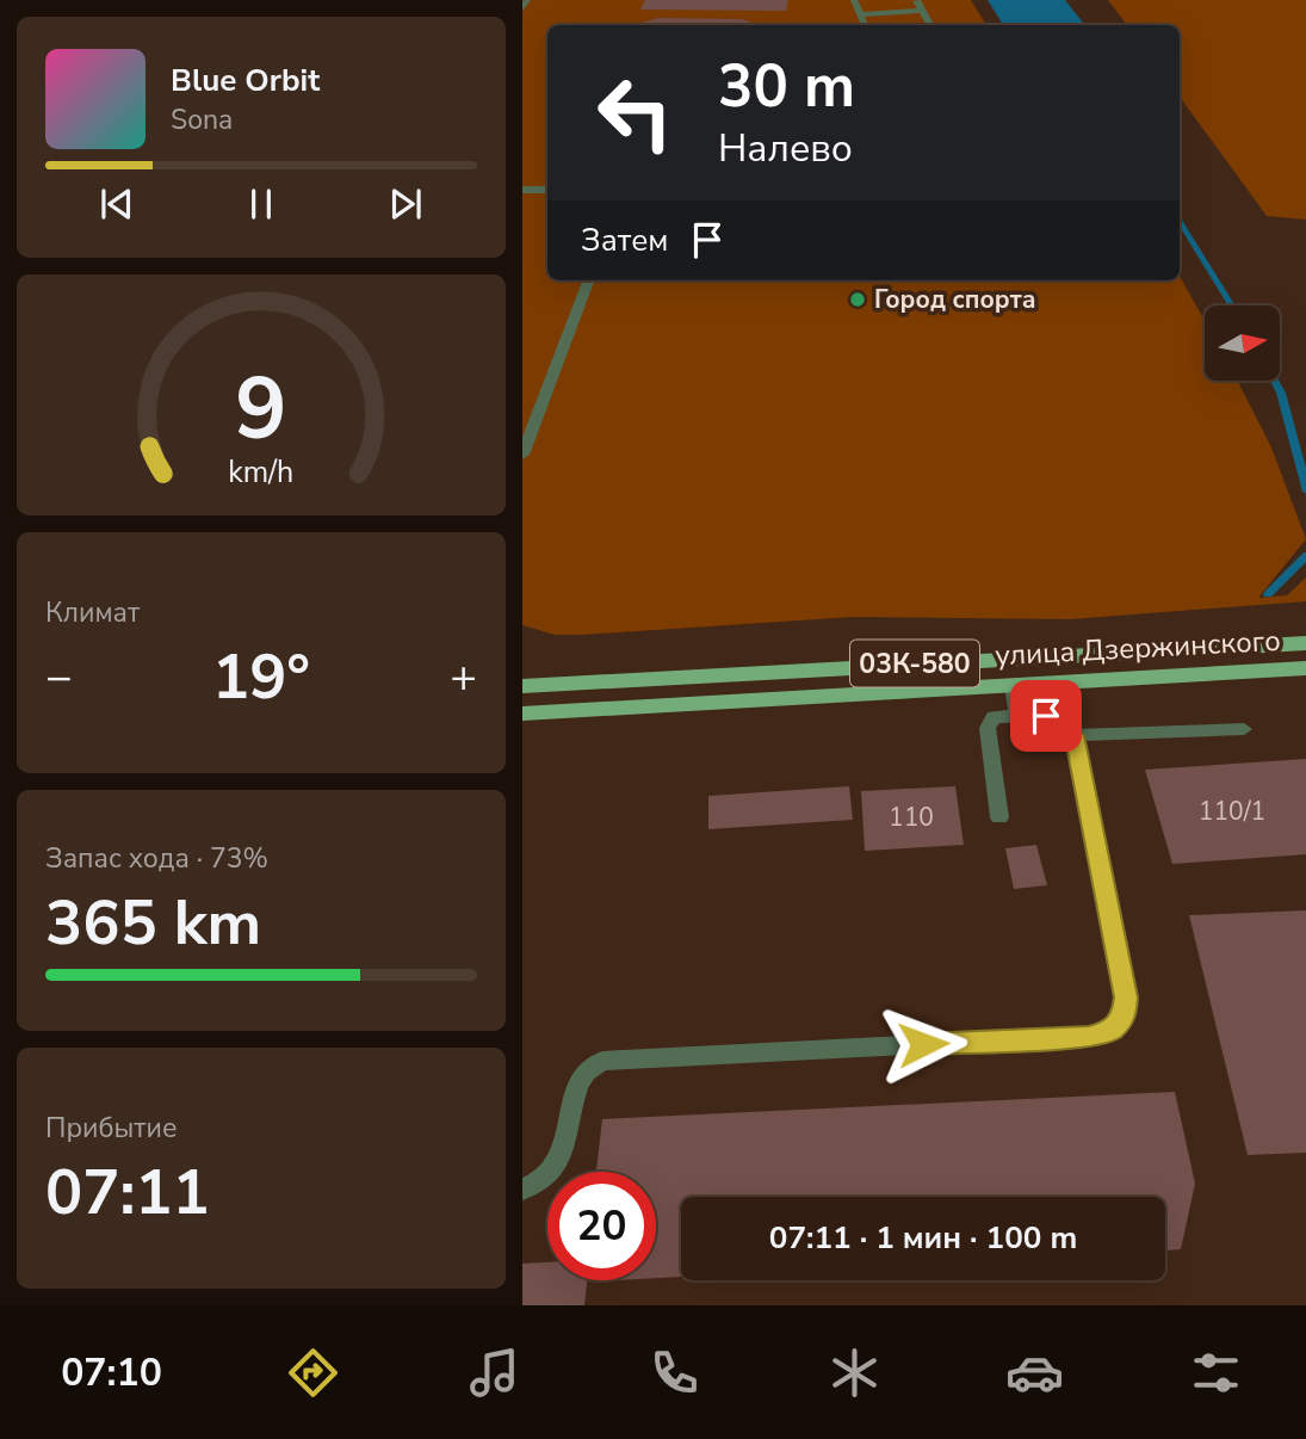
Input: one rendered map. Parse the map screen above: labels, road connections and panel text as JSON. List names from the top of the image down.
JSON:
{
  "streets": {
    "main road": ["улица Дзержинского", "03К-580"]
  },
  "places": ["Город спорта"],
  "house_numbers": ["110/1", "110"],
  "north": "right",
  "page": {
    "turn": ["30 m", "Налево"],
    "song": ["Blue Orbit", "Sona"],
    "then": "Затем",
    "tile": [
      "Климат",
      ["Запас хода · 73%", "365 km"],
      ["Прибытие", "07:11"]
    ],
    "heat": ["−", "19°", "+"],
    "limit": "20",
    "trip": "07:11 · 1 мин · 100 m",
    "tabs": "07:10",
    "gauge": ["9", "km/h"]
  }
}
